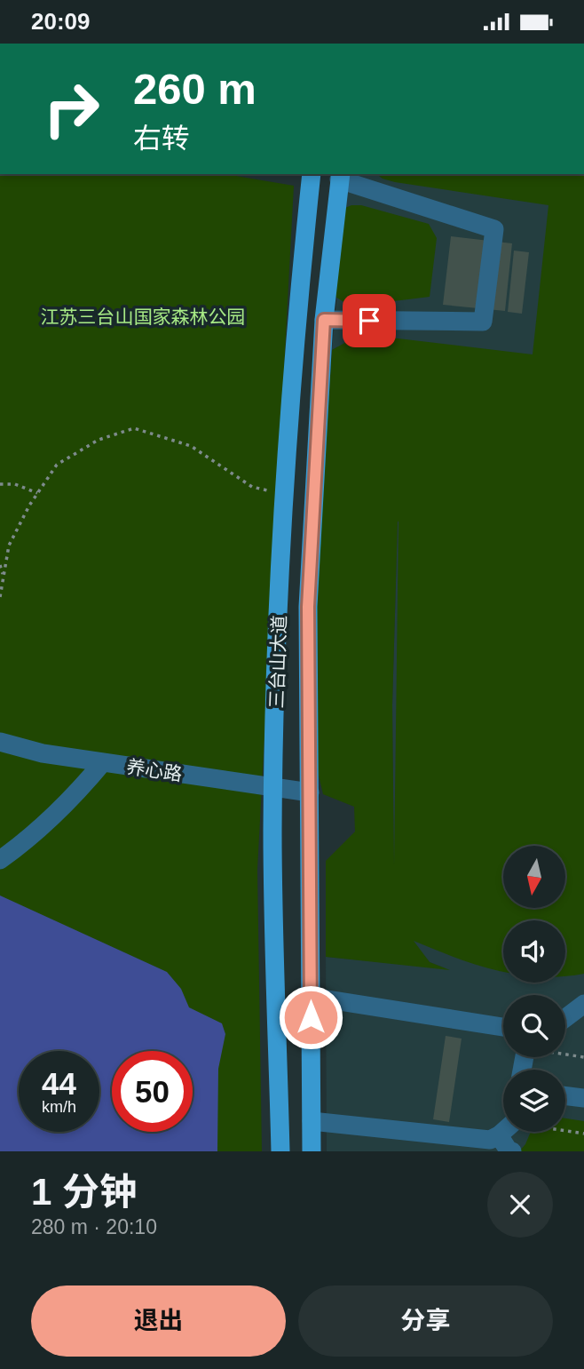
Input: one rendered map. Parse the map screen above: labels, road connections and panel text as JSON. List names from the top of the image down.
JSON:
{
  "streets": {
    "main road": ["三台山大道"],
    "street": ["养心路"]
  },
  "crossings": [
    ["三台山大道", "养心路"]
  ],
  "parks": ["江苏三台山国家森林公园"],
  "north": "bottom",
  "page": {
    "status": "20:09",
    "turn": ["260 m", "右转"],
    "speed": "44 km/h",
    "limit": "50",
    "heading": ["1 分钟", "280 m · 20:10"],
    "buttons": ["退出", "分享"]
  }
}
